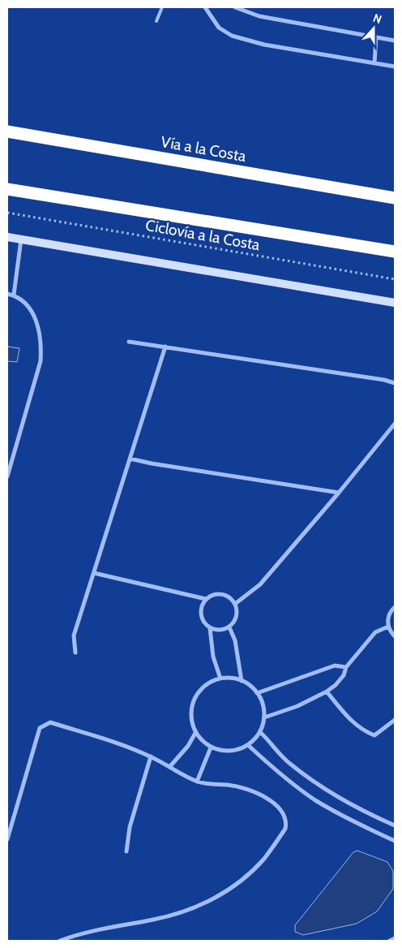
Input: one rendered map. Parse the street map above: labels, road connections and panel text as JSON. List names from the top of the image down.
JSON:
{
  "streets": {
    "highway": ["Vía a la Costa"],
    "path": ["Ciclovía a la Costa"]
  },
  "north": "top"
}
